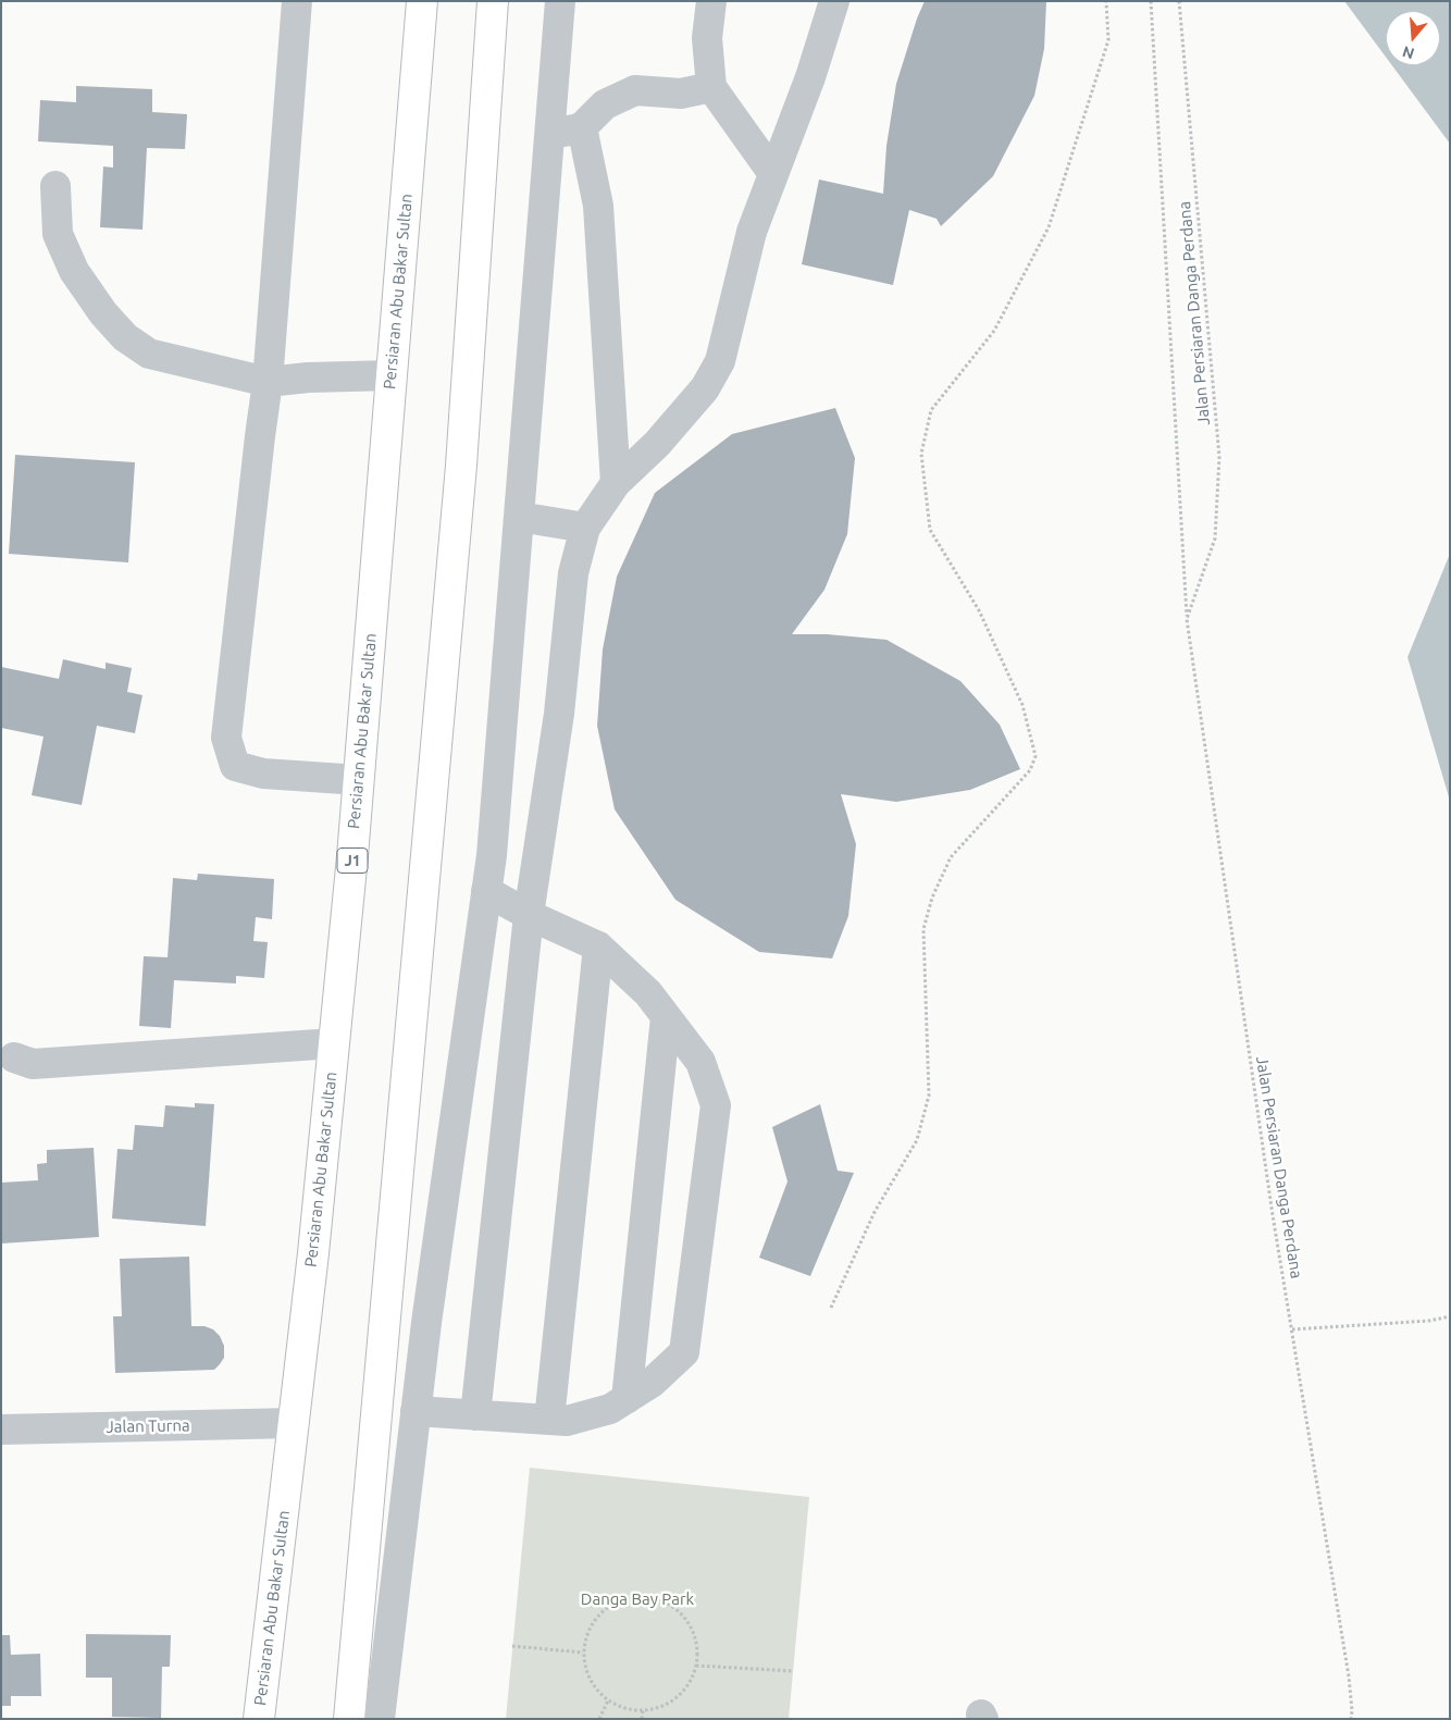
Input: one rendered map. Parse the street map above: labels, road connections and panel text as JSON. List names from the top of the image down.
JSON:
{
  "streets": {
    "highway": ["Persiaran Abu Bakar Sultan", "J1"],
    "street": ["Jalan Turna"],
    "path": ["Jalan Persiaran Danga Perdana"]
  },
  "crossings": [
    ["Persiaran Abu Bakar Sultan", "Jalan Turna"]
  ],
  "parks": ["Danga Bay Park"],
  "north": "bottom"
}
